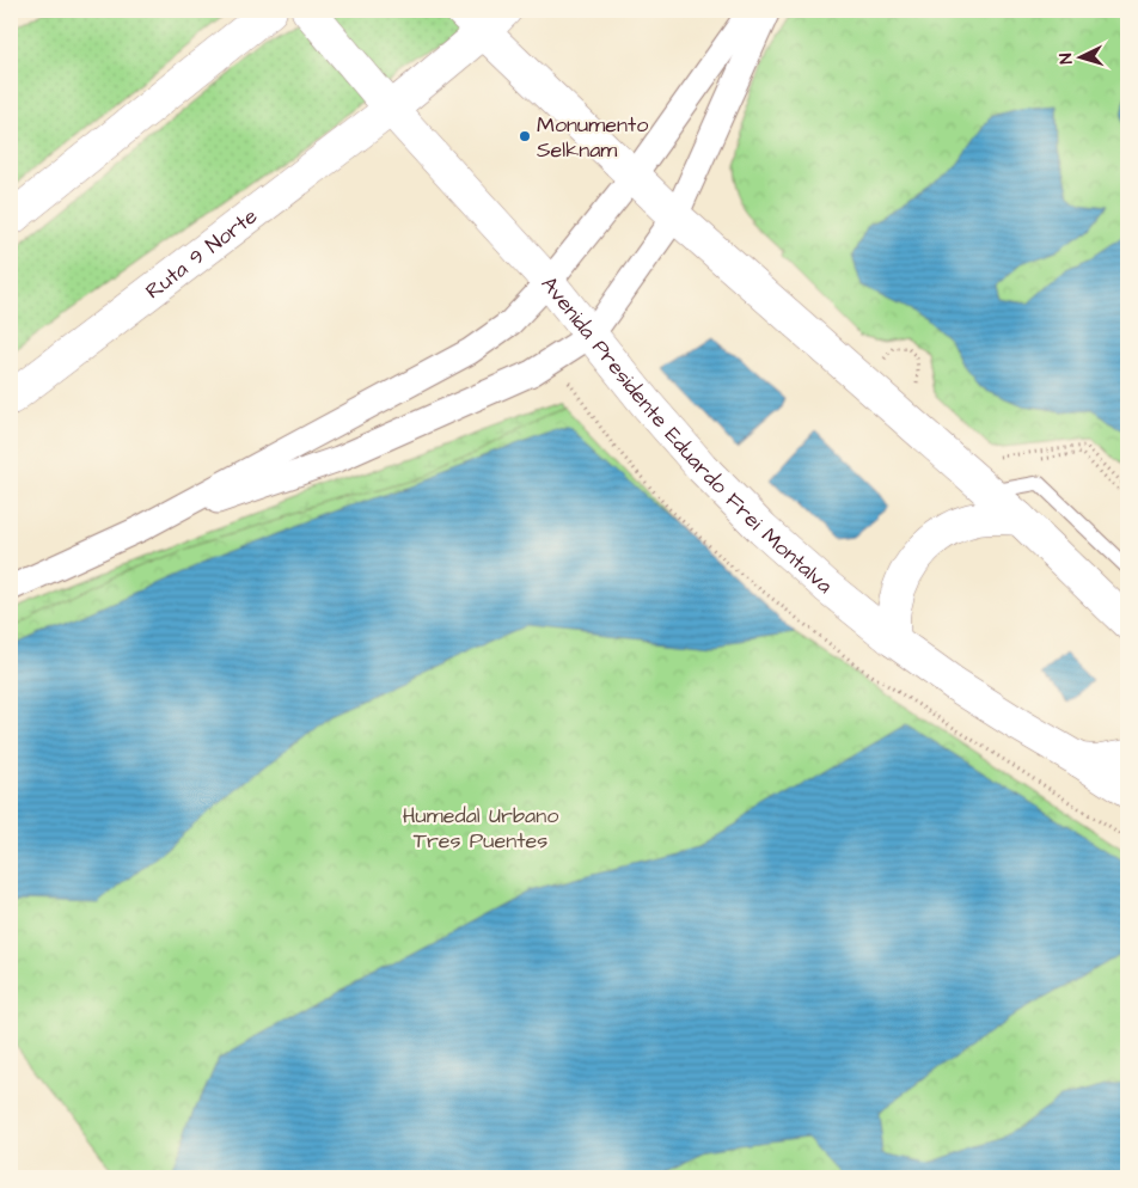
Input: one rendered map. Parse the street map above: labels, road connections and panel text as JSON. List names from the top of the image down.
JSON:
{
  "streets": {
    "main road": ["Ruta 9 Norte", "Avenida Presidente Eduardo Frei Montalva"]
  },
  "crossings": [
    ["Ruta 9 Norte", "Avenida Presidente Eduardo Frei Montalva"]
  ],
  "parks": ["Humedal Urbano Tres Puentes"],
  "places": ["Monumento Selknam"],
  "north": "left"
}
